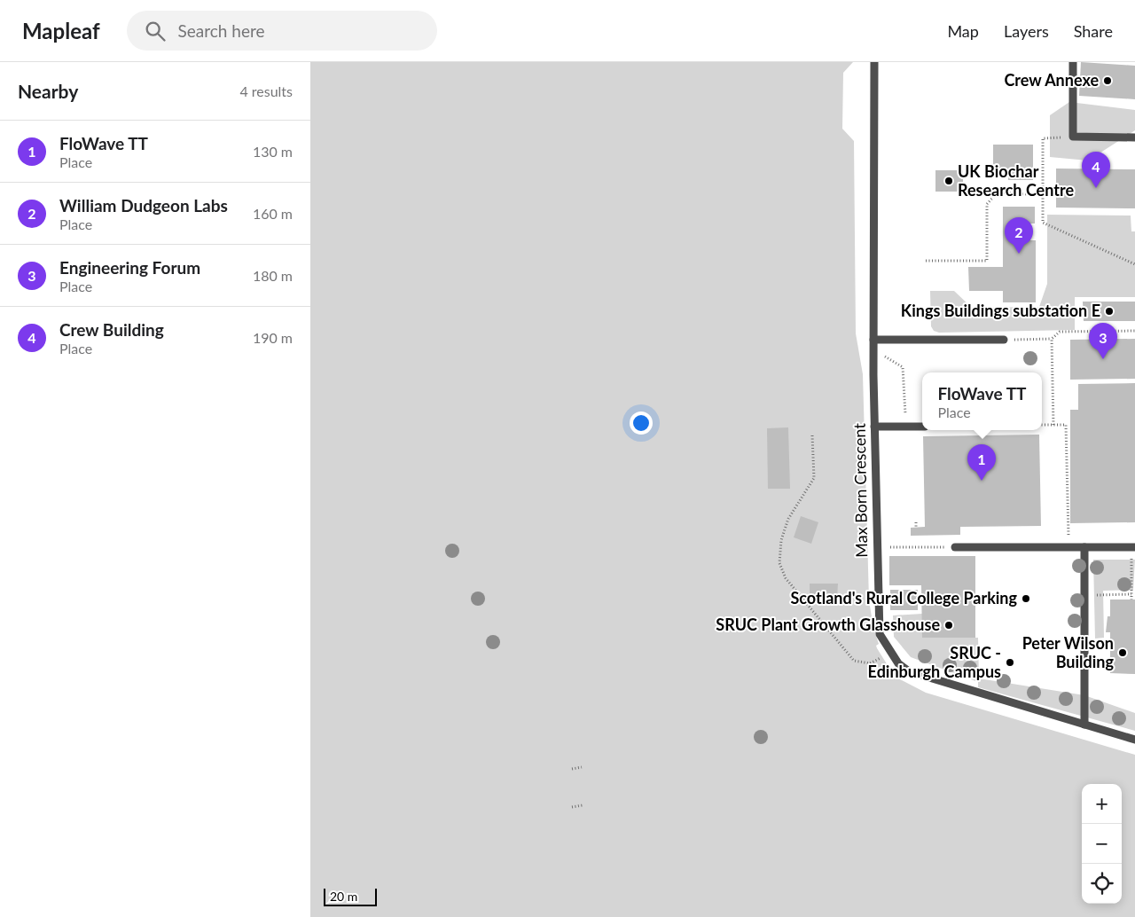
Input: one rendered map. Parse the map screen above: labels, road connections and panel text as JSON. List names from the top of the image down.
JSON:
{
  "streets": {
    "lane": ["Max Born Crescent"]
  },
  "places": [
    "Crew Annexe",
    "UK Biochar Research Centre",
    "Kings Buildings substation E",
    "Scotland's Rural College Parking",
    "SRUC Plant Growth Glasshouse",
    "Peter Wilson Building",
    "SRUC - Edinburgh Campus"
  ],
  "scale_bar": "20 m",
  "page": {
    "header": "Mapleaf",
    "search": "Search here",
    "nav": ["Map", "Layers", "Share"],
    "heading": ["Nearby", "4 results"],
    "list": [
      {
        "mark": "1",
        "name": "FloWave TT",
        "note": "Place",
        "value": "130 m"
      },
      {
        "mark": "2",
        "name": "William Dudgeon Labs",
        "note": "Place",
        "value": "160 m"
      },
      {
        "mark": "3",
        "name": "Engineering Forum",
        "note": "Place",
        "value": "180 m"
      },
      {
        "mark": "4",
        "name": "Crew Building",
        "note": "Place",
        "value": "190 m"
      }
    ],
    "pins": [
      "4",
      "2",
      "3",
      "1"
    ],
    "popup": ["FloWave TT", "Place"],
    "map_buttons": ["+", "−"],
    "scale": "20 m"
  }
}
